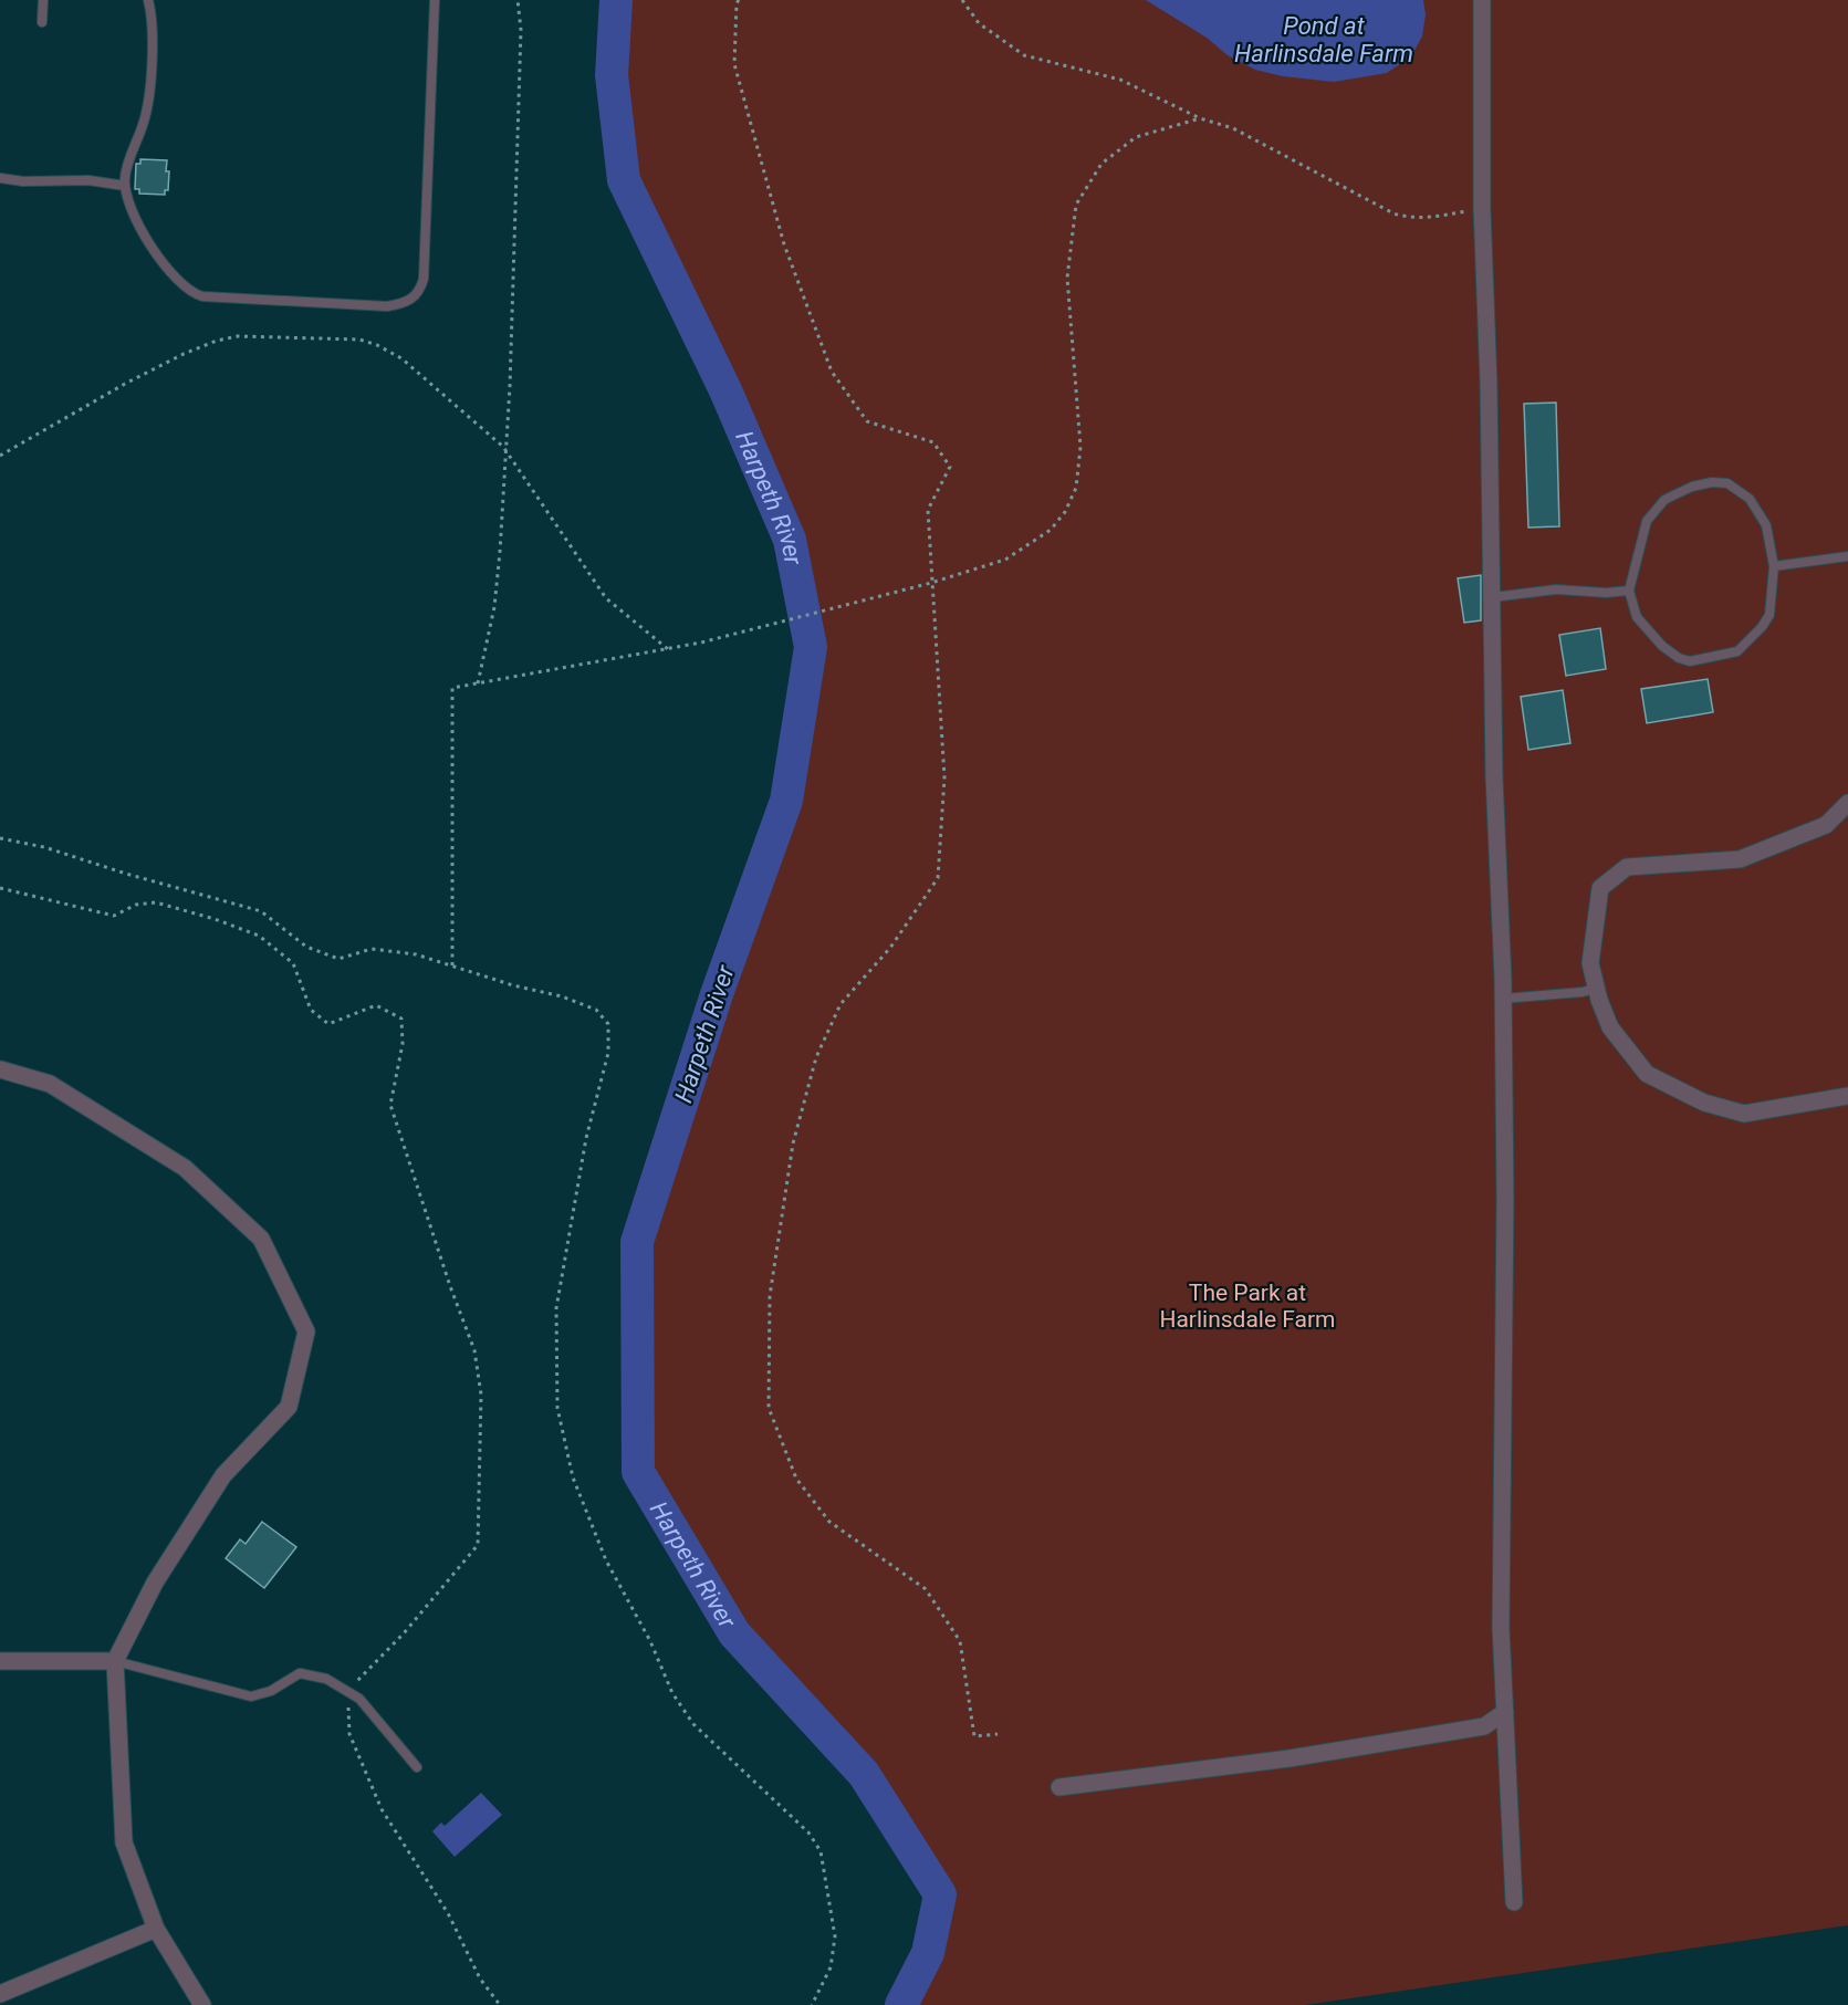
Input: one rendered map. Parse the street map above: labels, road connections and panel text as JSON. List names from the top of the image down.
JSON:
{
  "water": ["Pond at Harlinsdale Farm", "Harpeth River"],
  "parks": ["The Park at Harlinsdale Farm"]
}
